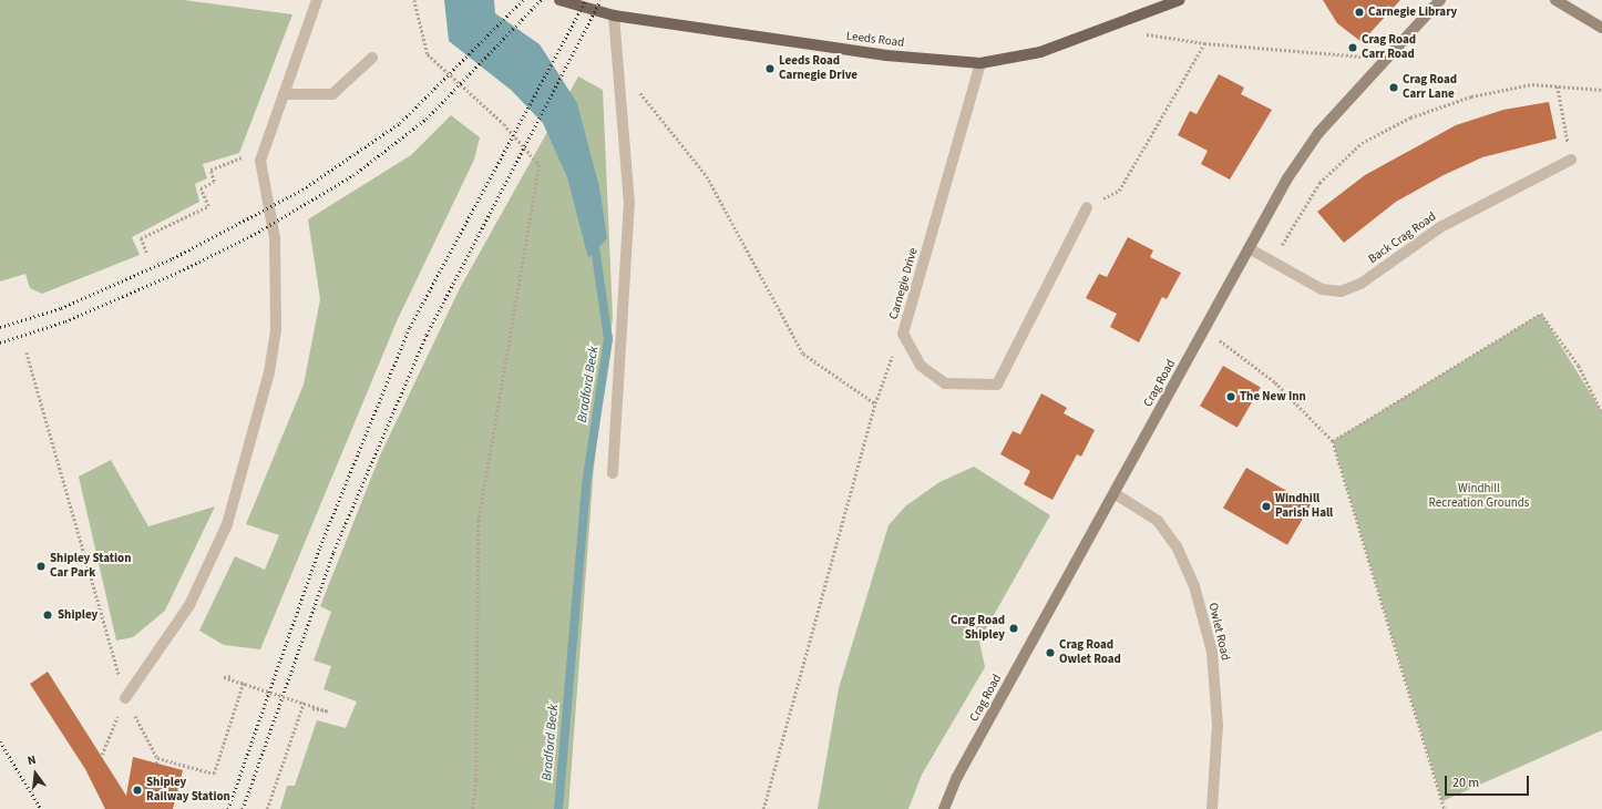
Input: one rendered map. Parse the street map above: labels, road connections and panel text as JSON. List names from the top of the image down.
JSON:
{
  "streets": {
    "main road": ["Leeds Road", "Crag Road"],
    "street": ["Back Crag Road", "Carnegie Drive", "Owlet Road"]
  },
  "crossings": [
    ["Leeds Road", "Carnegie Drive"],
    ["Back Crag Road", "Crag Road"],
    ["Crag Road", "Owlet Road"]
  ],
  "water": ["Bradford Beck"],
  "parks": ["Windhill Recreation Grounds"],
  "places": [
    "Carnegie Library",
    "Crag Road Carr Road",
    "Leeds Road Carnegie Drive",
    "Crag Road Carr Lane",
    "The New Inn",
    "Windhill Parish Hall",
    "Shipley Station Car Park",
    "Shipley",
    "Crag Road Shipley",
    "Crag Road Owlet Road",
    "Shipley Railway Station"
  ],
  "scale_bar": "20 m",
  "north": "top"
}
